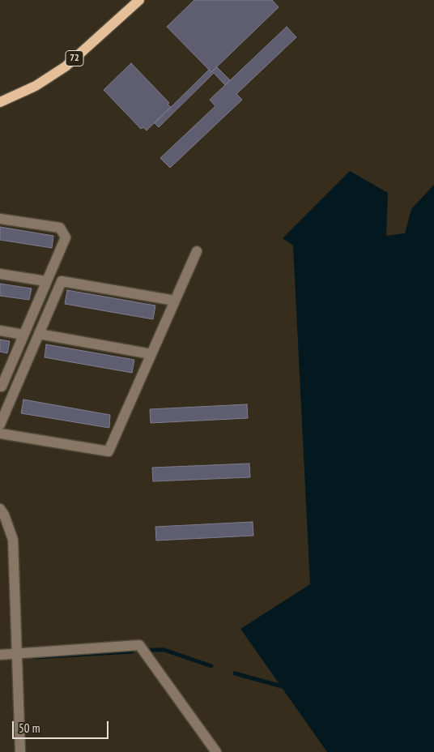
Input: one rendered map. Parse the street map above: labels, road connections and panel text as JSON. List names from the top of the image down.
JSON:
{
  "streets": {
    "main road": ["72"]
  },
  "scale_bar": "50 m"
}
